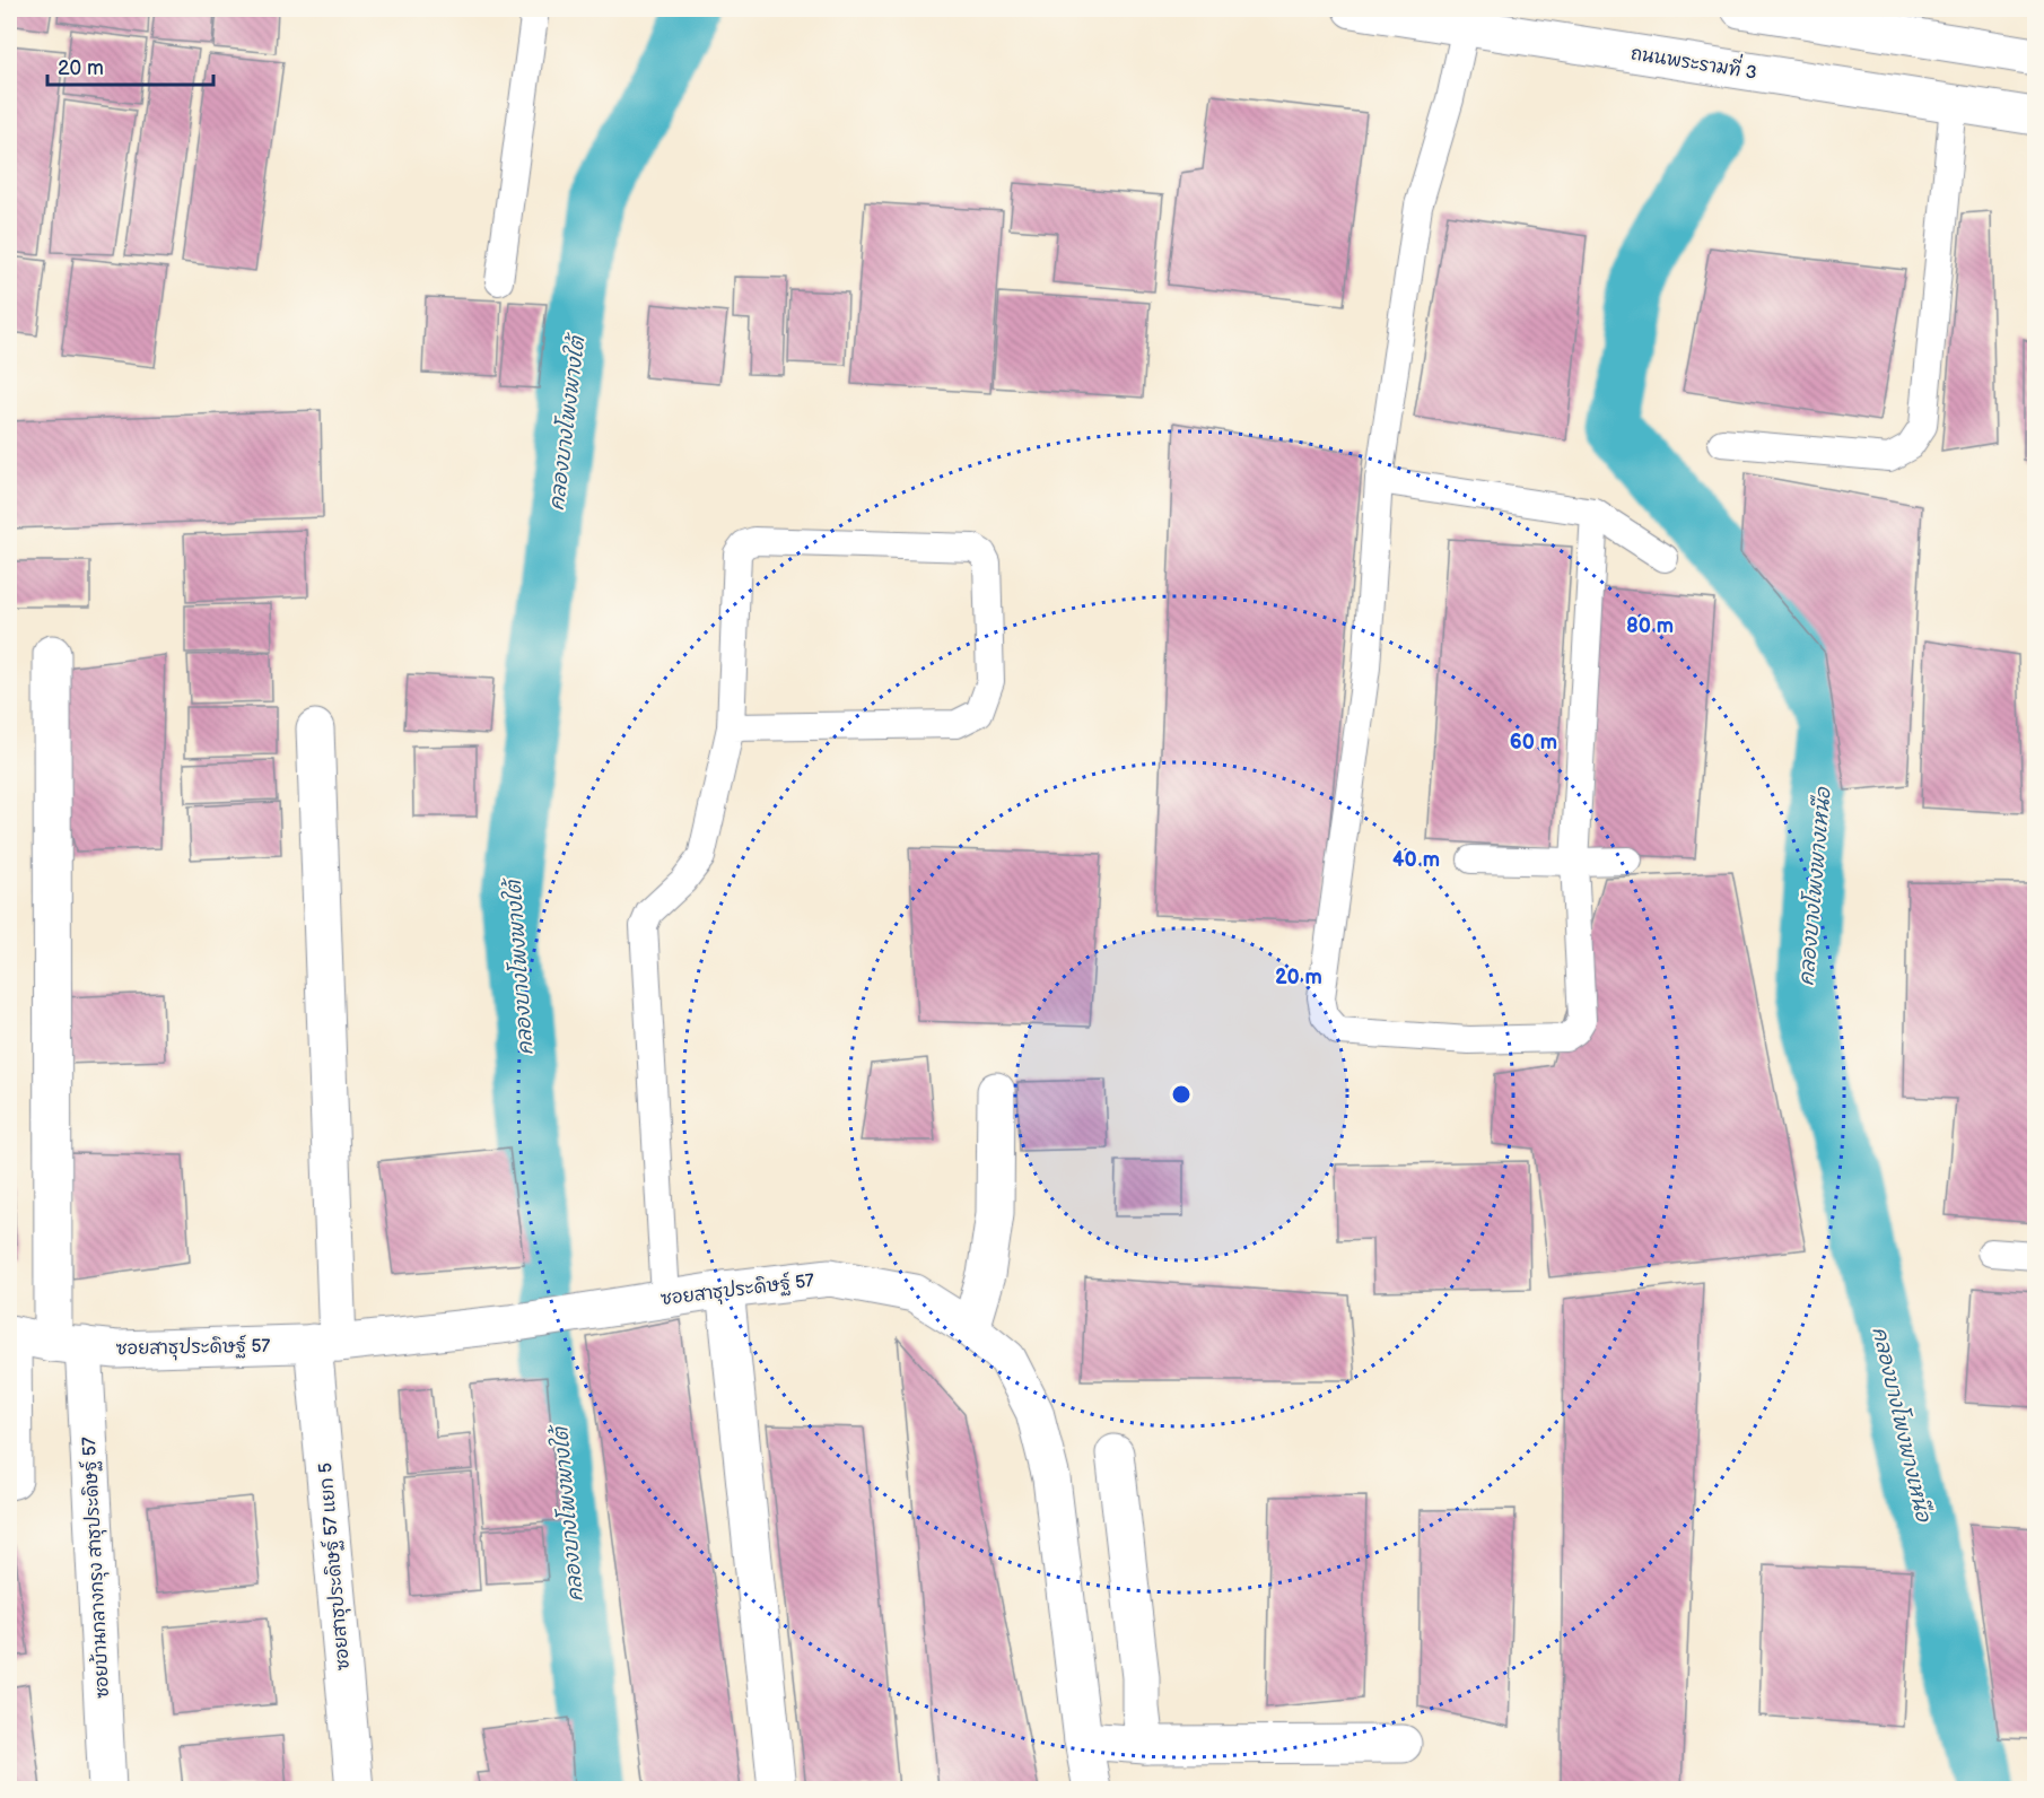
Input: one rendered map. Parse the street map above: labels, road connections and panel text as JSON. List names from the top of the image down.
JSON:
{
  "streets": {
    "street": [
      "ถนนพระรามที่ 3",
      "ซอยสาธุประดิษฐ์ 57",
      "ซอยสาธุประดิษฐ์ 57 แยก 5",
      "ซอยบ้านกลางกรุง สาธุประดิษฐ์ 57"
    ]
  },
  "crossings": [
    ["ซอยสาธุประดิษฐ์ 57", "ซอยสาธุประดิษฐ์ 57 แยก 5"],
    ["ซอยสาธุประดิษฐ์ 57", "ซอยบ้านกลางกรุง สาธุประดิษฐ์ 57"]
  ],
  "water": ["คลองบางโพงพางใต้", "คลองบางโพงพางเหนือ"],
  "scale_bar": "20 m",
  "rings": [
    "80 m",
    "60 m",
    "40 m",
    "20 m"
  ]
}
